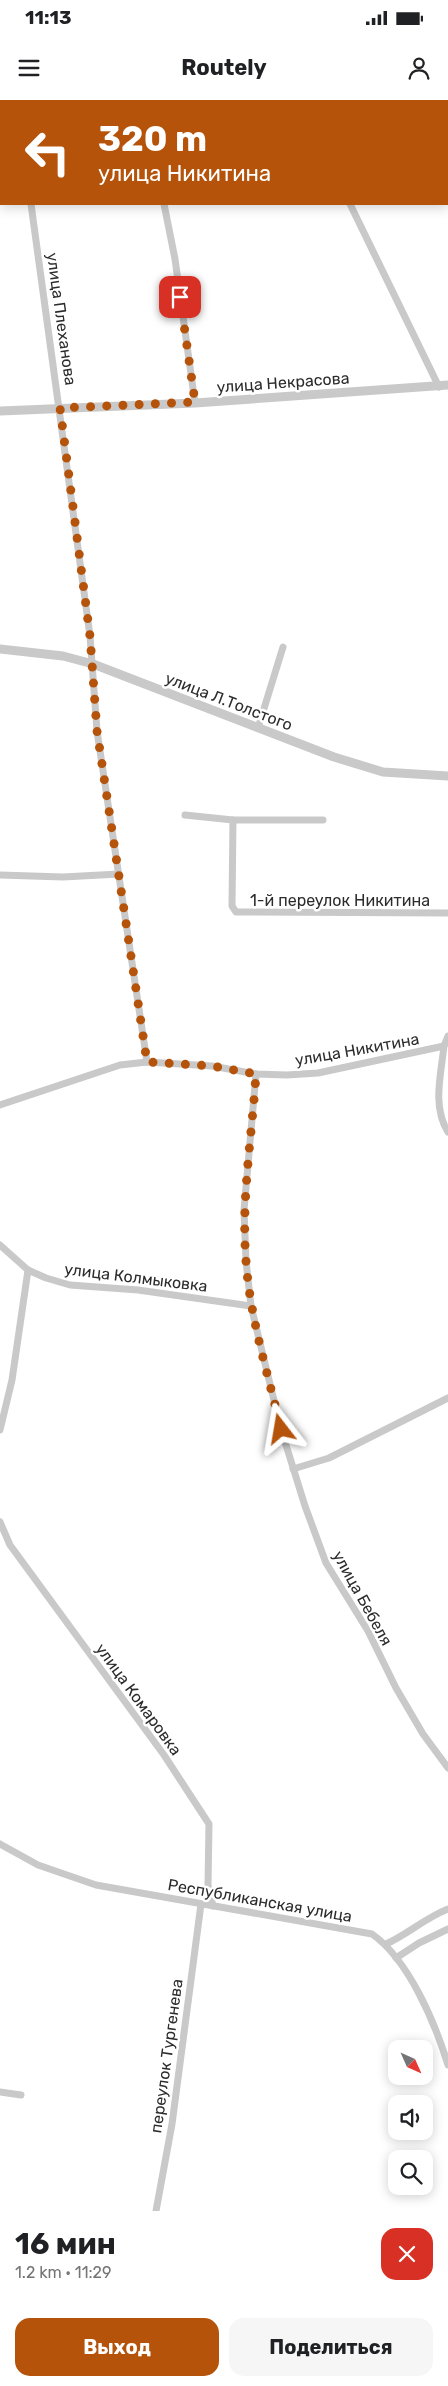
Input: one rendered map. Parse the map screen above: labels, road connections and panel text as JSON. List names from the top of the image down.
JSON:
{
  "streets": {
    "street": [
      "улица Плеханова",
      "улица Некрасова",
      "улица Л.Толстого",
      "1-й переулок Никитина",
      "улица Никитина",
      "улица Колмыковка",
      "улица Бебеля",
      "улица Комаровка",
      "Республиканская улица",
      "переулок Тургенева"
    ]
  },
  "crossings": [
    ["улица Плеханова", "улица Некрасова"],
    ["улица Плеханова", "улица Л.Толстого"],
    ["улица Плеханова", "улица Никитина"],
    ["улица Никитина", "улица Бебеля"],
    ["улица Колмыковка", "улица Бебеля"],
    ["улица Комаровка", "Республиканская улица"],
    ["Республиканская улица", "переулок Тургенева"]
  ],
  "north": "bottom right",
  "page": {
    "status": "11:13",
    "header": "Routely",
    "turn": ["320 m", "улица Никитина"],
    "heading": ["16 мин", "1.2 km · 11:29"],
    "buttons": ["Выход", "Поделиться"]
  }
}
